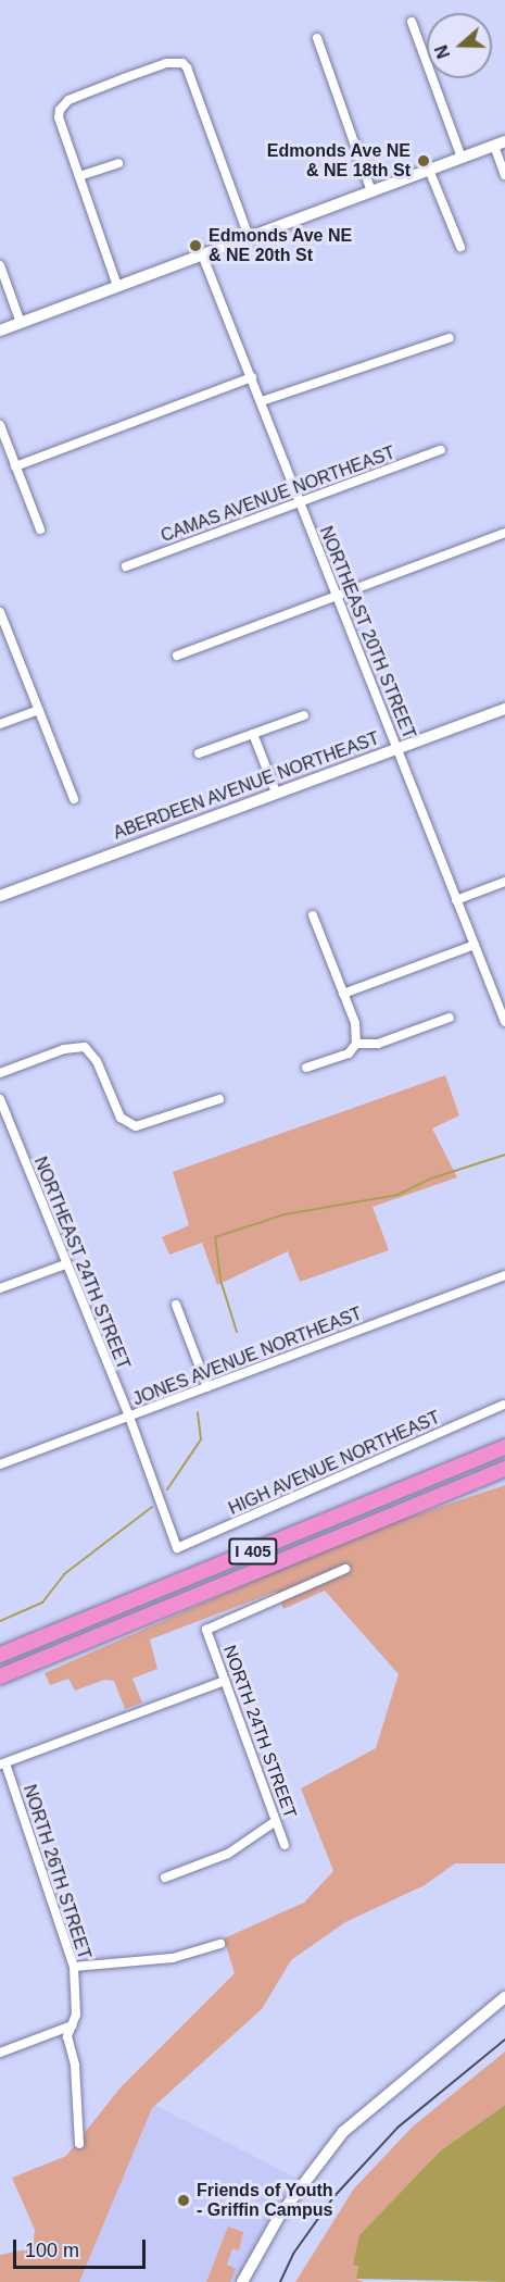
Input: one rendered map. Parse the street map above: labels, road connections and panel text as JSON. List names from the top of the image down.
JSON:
{
  "streets": {
    "highway": ["I 405"],
    "street": [
      "CAMAS AVENUE NORTHEAST",
      "NORTHEAST 20TH STREET",
      "ABERDEEN AVENUE NORTHEAST",
      "NORTHEAST 24TH STREET",
      "JONES AVENUE NORTHEAST",
      "HIGH AVENUE NORTHEAST",
      "NORTH 24TH STREET",
      "NORTH 26TH STREET"
    ]
  },
  "crossings": [
    ["CAMAS AVENUE NORTHEAST", "NORTHEAST 20TH STREET"],
    ["NORTHEAST 20TH STREET", "ABERDEEN AVENUE NORTHEAST"],
    ["NORTHEAST 24TH STREET", "JONES AVENUE NORTHEAST"],
    ["NORTHEAST 24TH STREET", "HIGH AVENUE NORTHEAST"]
  ],
  "places": ["Edmonds Ave NE & NE 18th St", "Edmonds Ave NE & NE 20th St", "Friends of Youth - Griffin Campus"],
  "scale_bar": "100 m",
  "north": "left"
}
